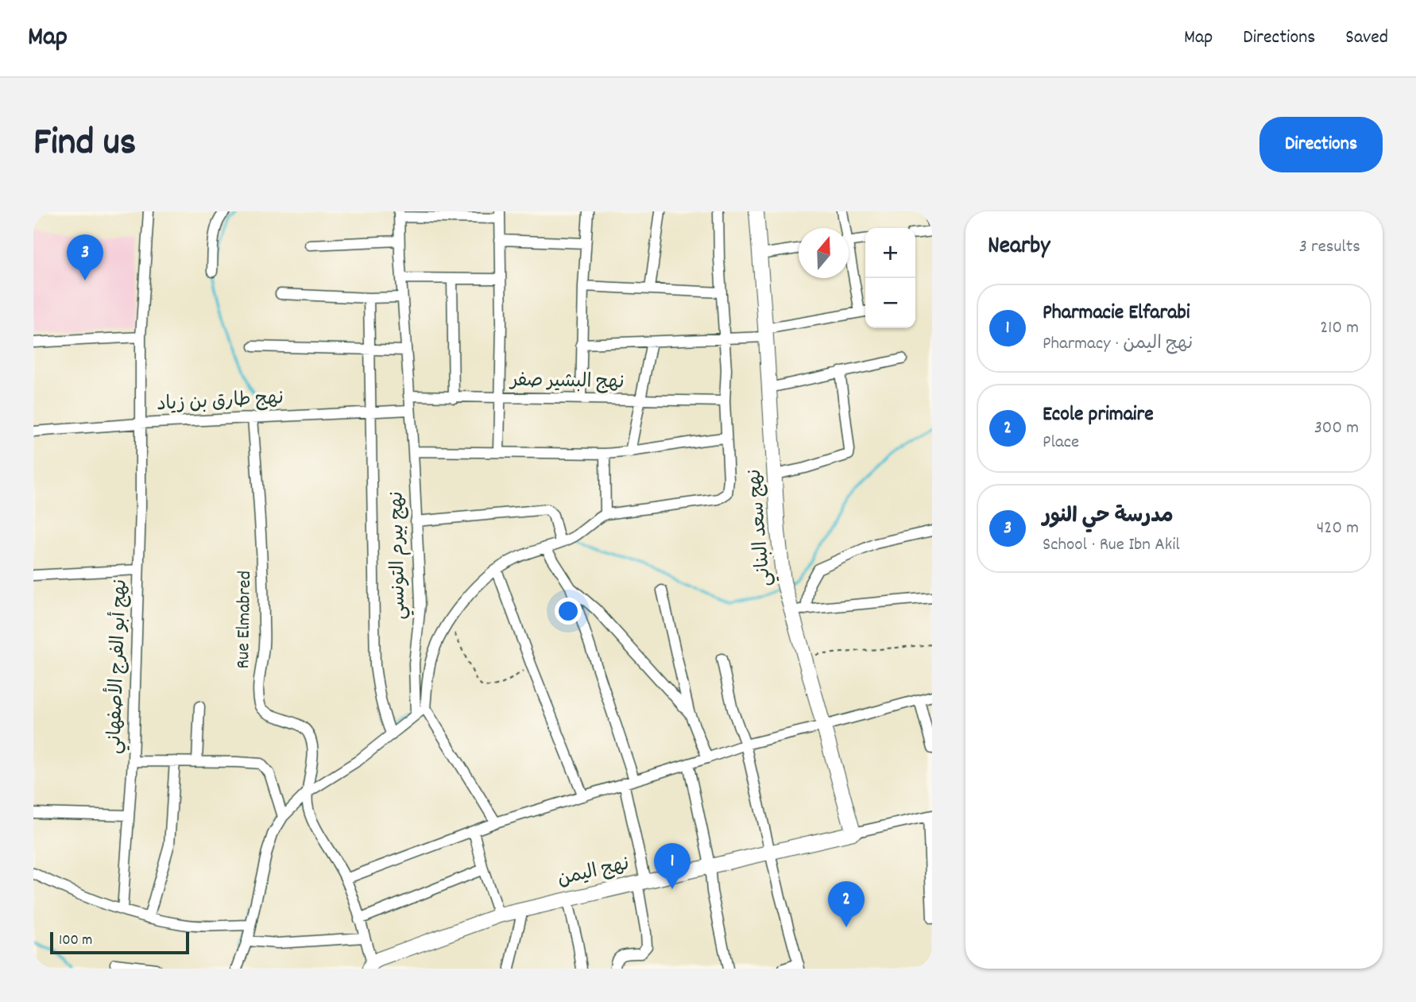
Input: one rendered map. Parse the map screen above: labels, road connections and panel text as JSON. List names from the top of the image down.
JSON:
{
  "streets": {
    "street": [
      "نهج البشير صفر",
      "نهج طارق بن زياد",
      "نهج سعد البناني",
      "نهج بيرم التونسي",
      "Rue Elmabred",
      "نهج أبو الفرج الأصفهاني",
      "نهج اليمن"
    ]
  },
  "crossings": [
    ["نهج البشير صفر", "نهج بيرم التونسي"],
    ["نهج طارق بن زياد", "نهج بيرم التونسي"],
    ["نهج طارق بن زياد", "Rue Elmabred"],
    ["نهج طارق بن زياد", "نهج أبو الفرج الأصفهاني"],
    ["نهج سعد البناني", "نهج اليمن"]
  ],
  "scale_bar": "100 m",
  "north": "top",
  "page": {
    "header": "Map",
    "nav": ["Map", "Directions", "Saved"],
    "title": "Find us",
    "buttons": "Directions",
    "heading": ["Nearby", "3 results"],
    "map_buttons": ["+", "−"],
    "pins": ["3", "1", "2"],
    "list": [
      {
        "mark": "1",
        "name": "Pharmacie Elfarabi",
        "note": "Pharmacy · نهج اليمن",
        "value": "210 m"
      },
      {
        "mark": "2",
        "name": "Ecole primaire",
        "note": "Place",
        "value": "300 m"
      },
      {
        "mark": "3",
        "name": "مدرسة حي النور",
        "note": "School · Rue Ibn Akil",
        "value": "420 m"
      }
    ],
    "scale": "100 m"
  }
}
